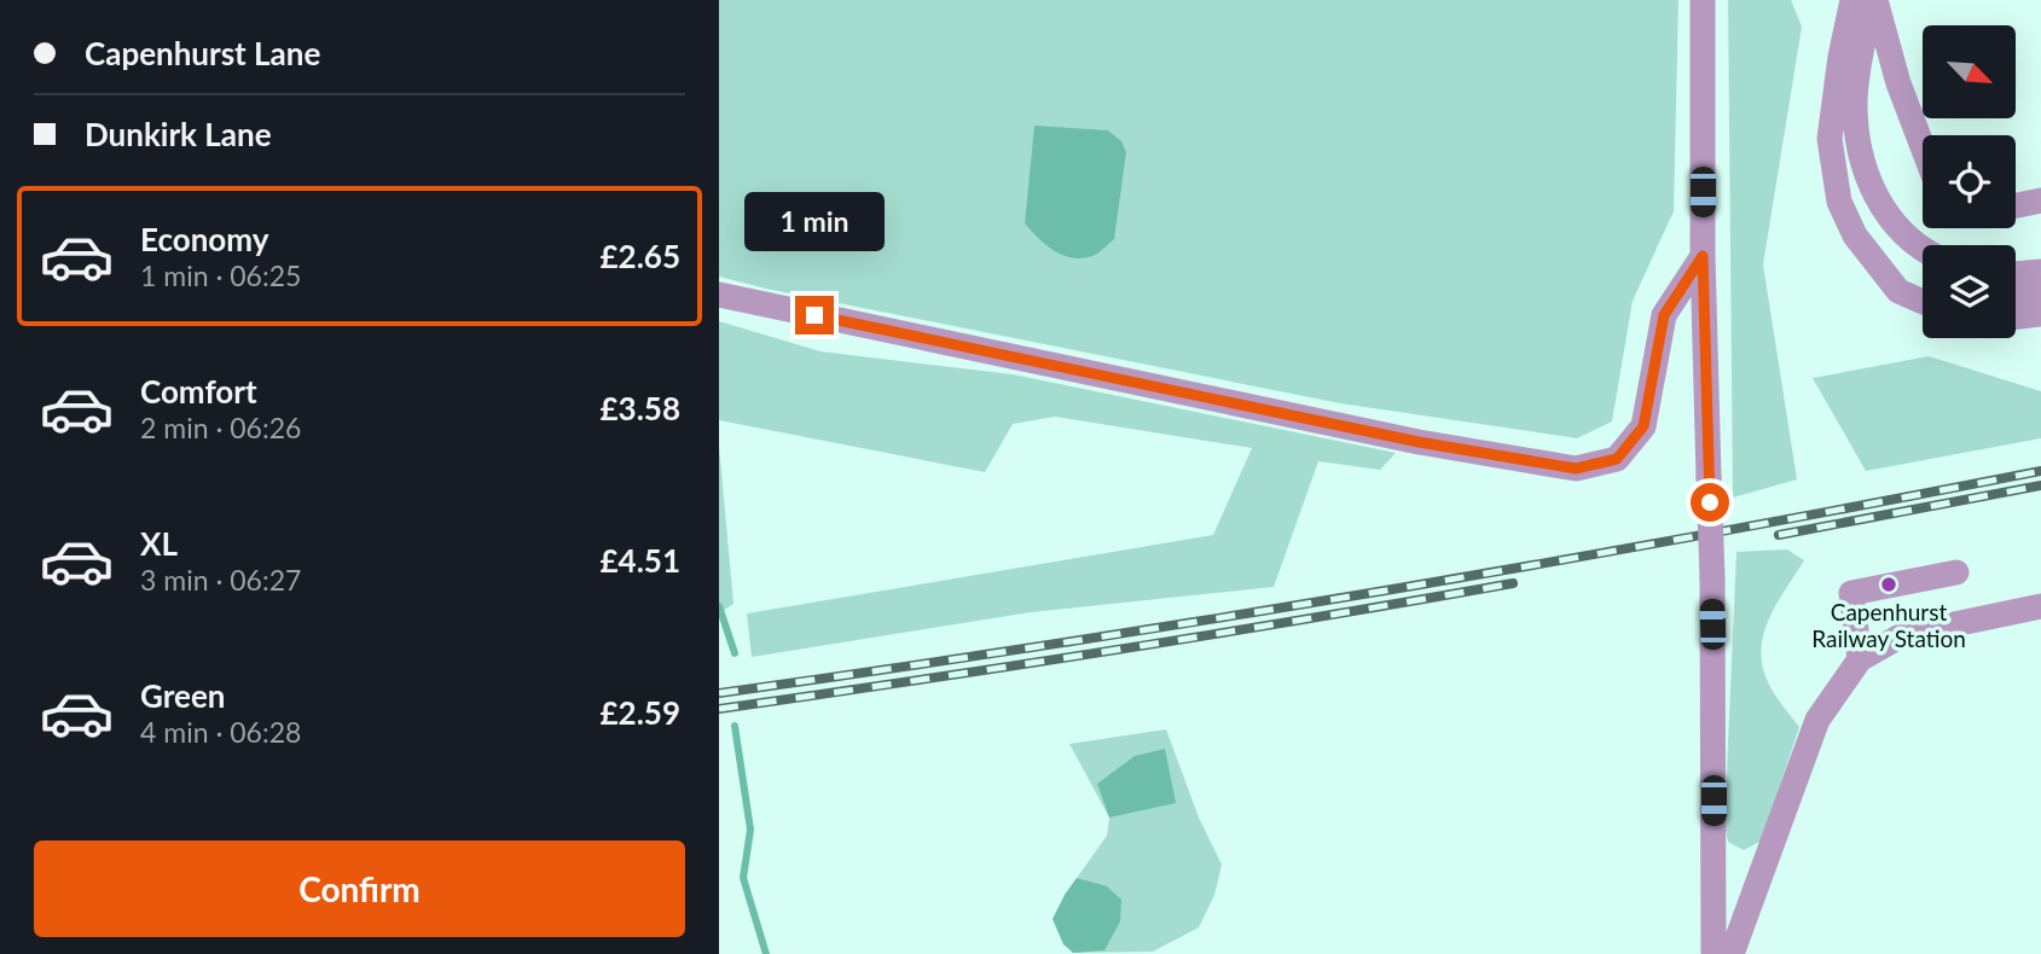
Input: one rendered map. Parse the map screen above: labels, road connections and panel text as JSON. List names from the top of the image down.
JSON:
{
  "places": ["Capenhurst Railway Station"],
  "north": "bottom right",
  "page": {
    "banner": ["Capenhurst Lane", "Dunkirk Lane"],
    "list": [
      {
        "name": "Economy",
        "note": "1 min · 06:25",
        "value": "£2.65"
      },
      {
        "name": "Comfort",
        "note": "2 min · 06:26",
        "value": "£3.58"
      },
      {
        "name": "XL",
        "note": "3 min · 06:27",
        "value": "£4.51"
      },
      {
        "name": "Green",
        "note": "4 min · 06:28",
        "value": "£2.59"
      }
    ],
    "bubble": "1 min",
    "buttons": "Confirm"
  }
}
